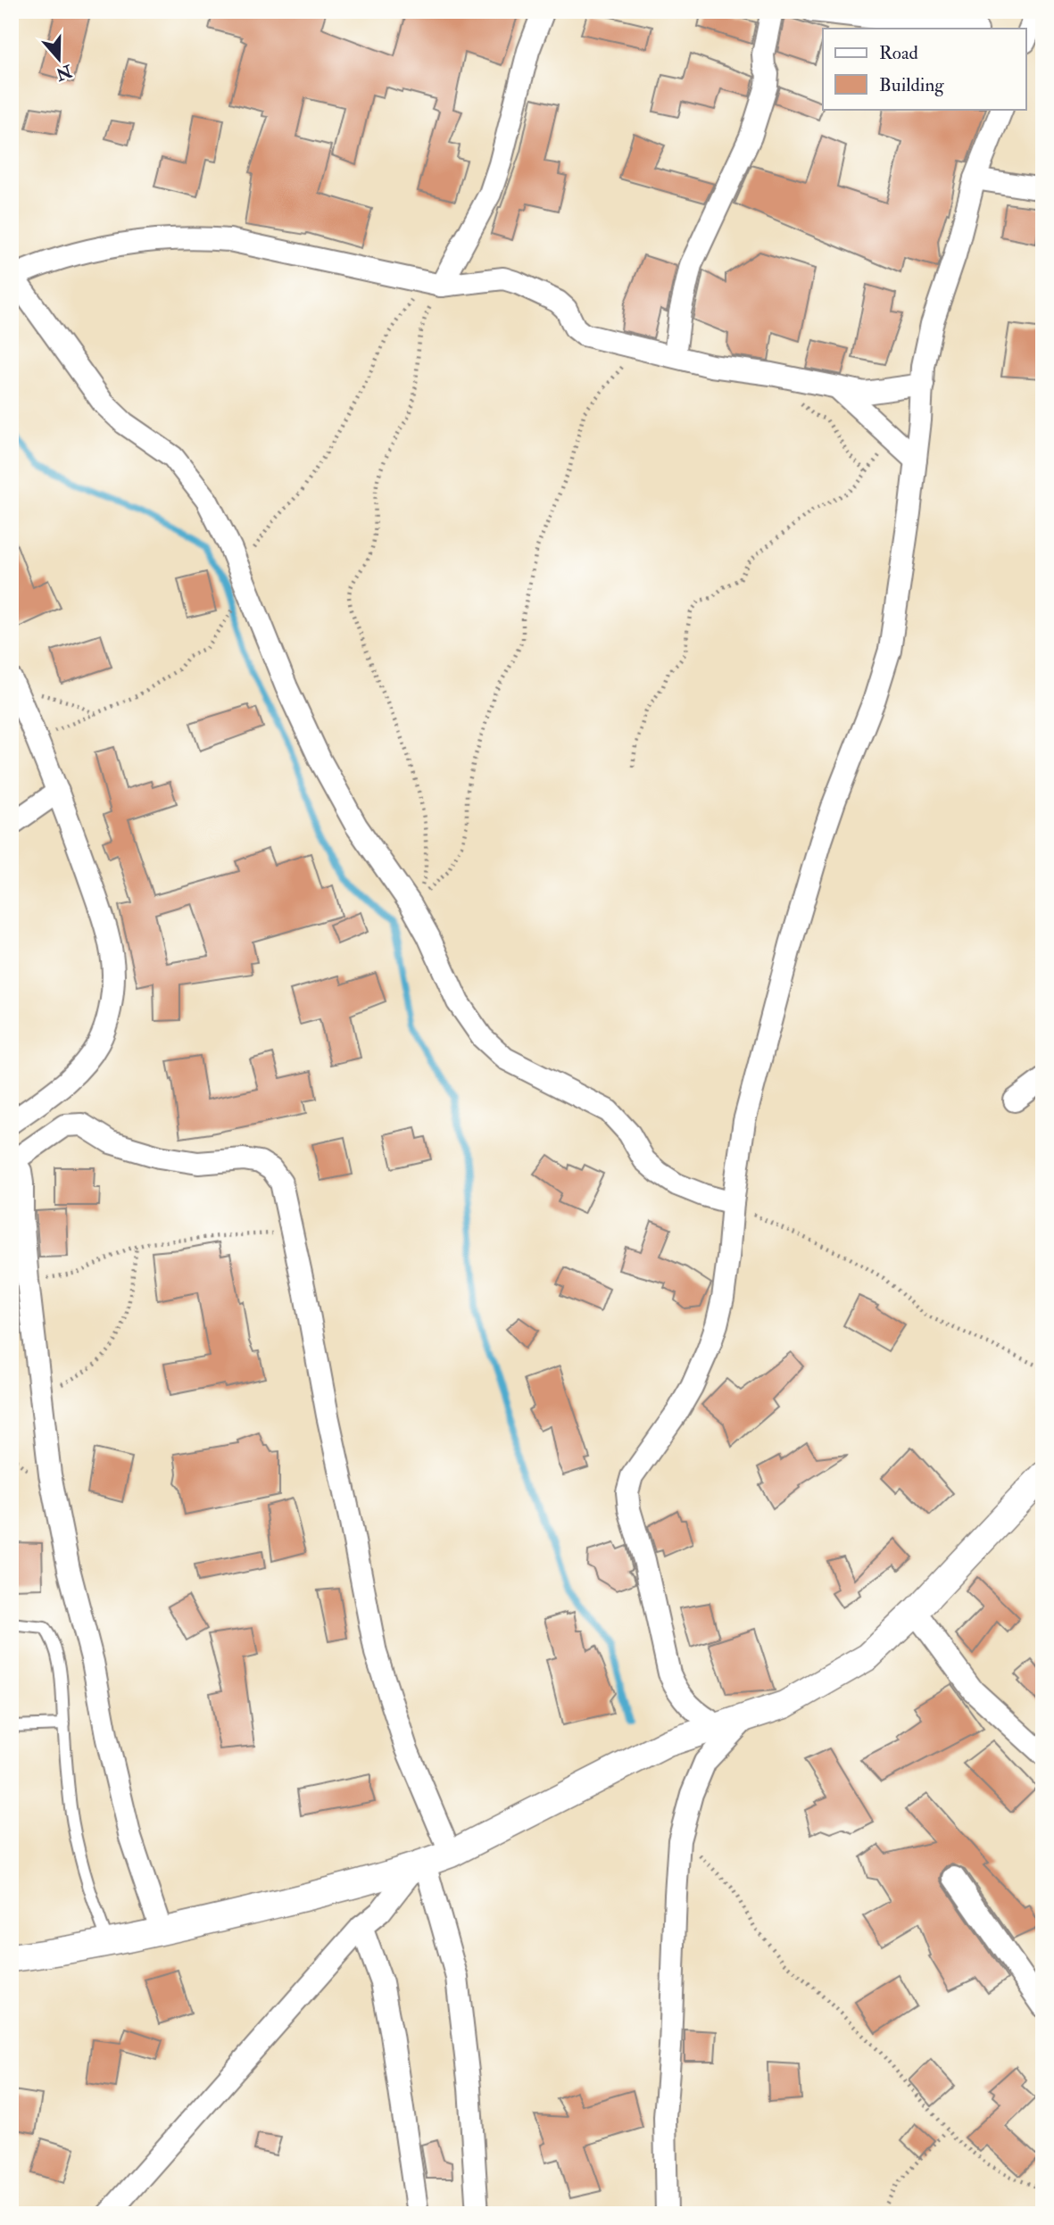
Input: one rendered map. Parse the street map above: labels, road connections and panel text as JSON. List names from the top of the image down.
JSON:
{
  "legend": ["Road", "Building"],
  "north": "bottom"
}
